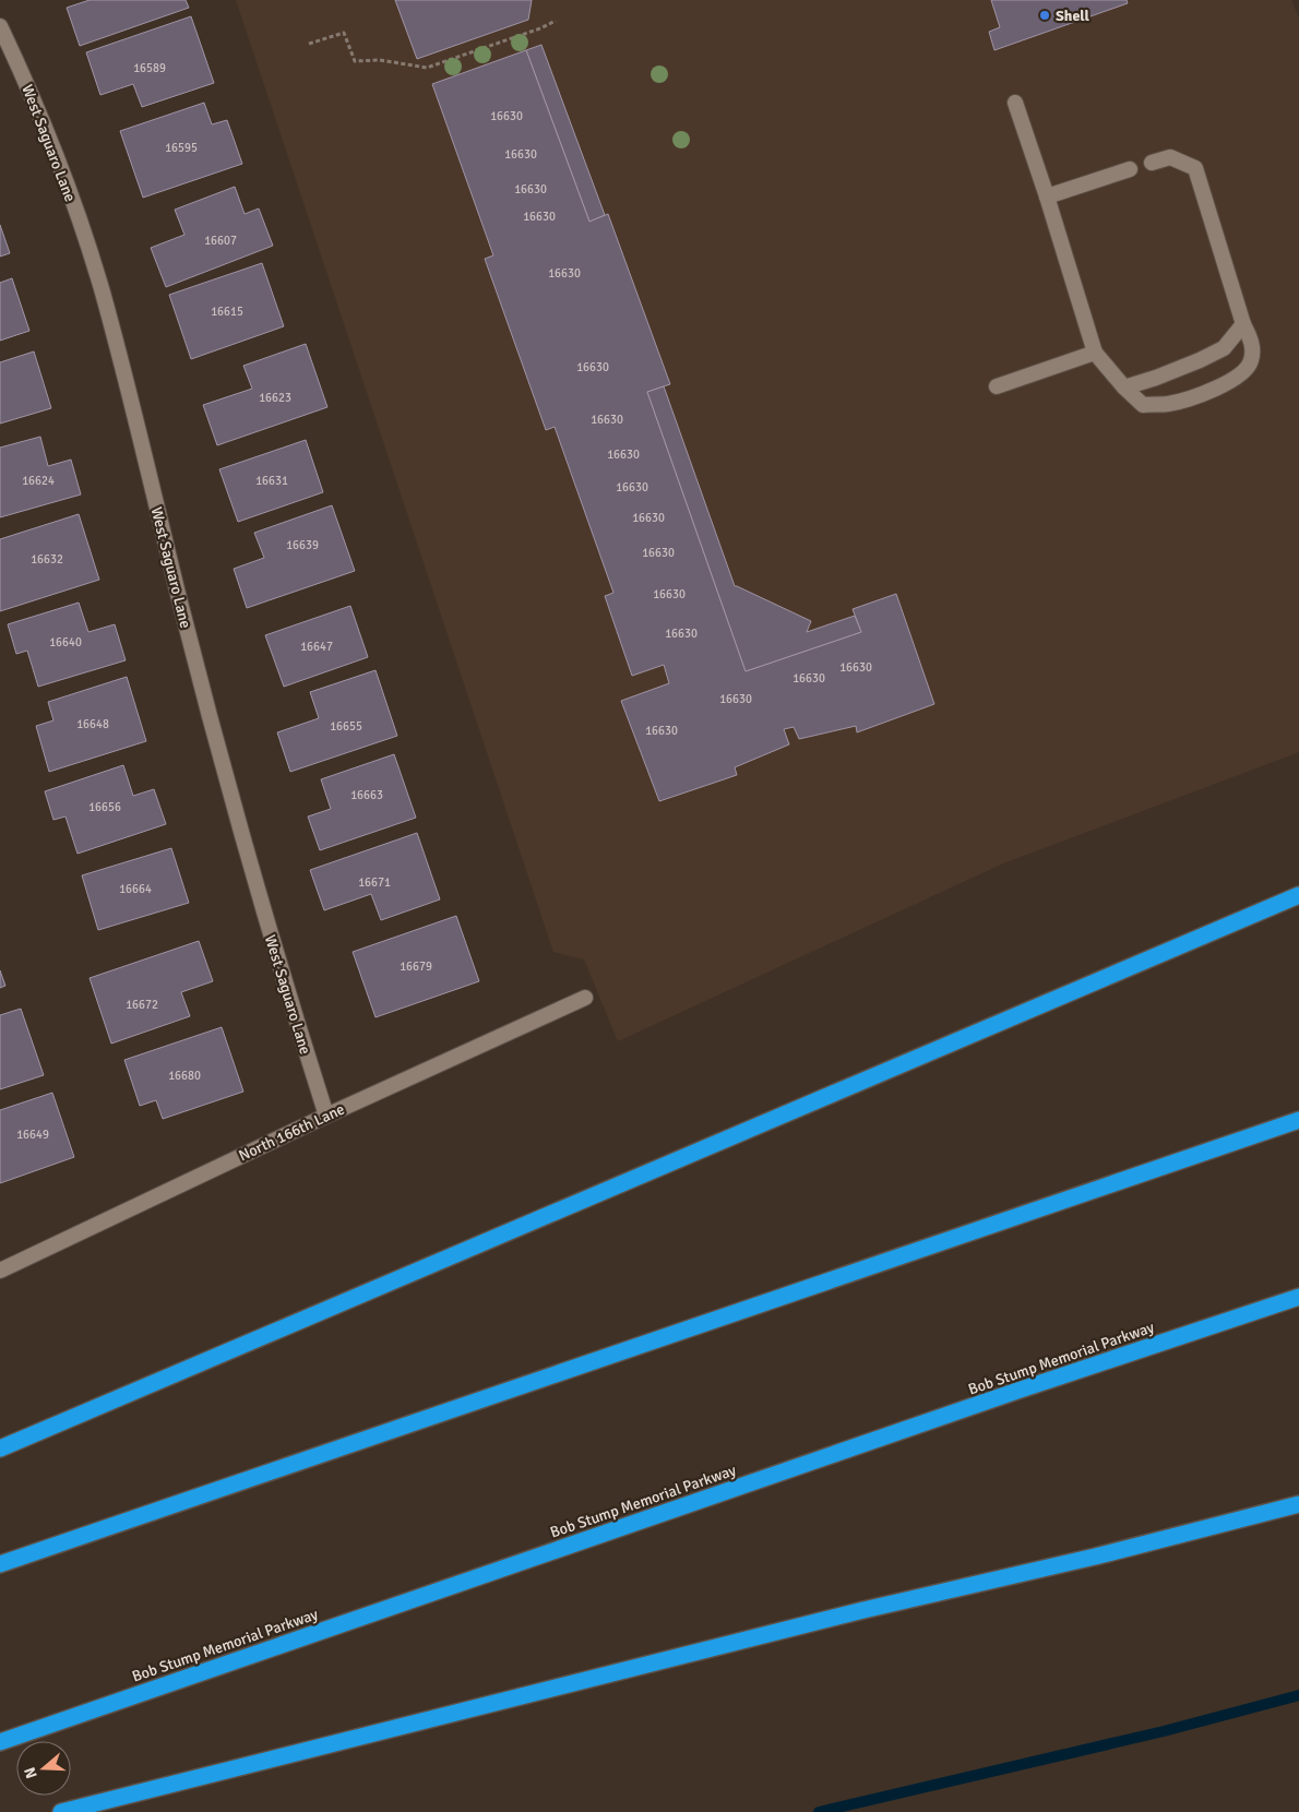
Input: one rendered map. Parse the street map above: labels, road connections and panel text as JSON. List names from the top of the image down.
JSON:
{
  "streets": {
    "highway": ["Bob Stump Memorial Parkway"],
    "street": ["West Saguaro Lane", "North 166th Lane"]
  },
  "crossings": [
    ["West Saguaro Lane", "North 166th Lane"]
  ],
  "places": ["Shell"],
  "house_numbers": [
    "16589",
    "16630",
    "16595",
    "16630",
    "16630",
    "16630",
    "16607",
    "16630",
    "16615",
    "16630",
    "16623",
    "16630",
    "16630",
    "16624",
    "16631",
    "16630",
    "16630",
    "16639",
    "16630",
    "16632",
    "16630",
    "16630",
    "16640",
    "16647",
    "16630",
    "16630",
    "16630",
    "16648",
    "16655",
    "16630",
    "16663",
    "16656",
    "16671",
    "16664",
    "16679",
    "16672",
    "16680",
    "16649"
  ],
  "north": "left"
}
